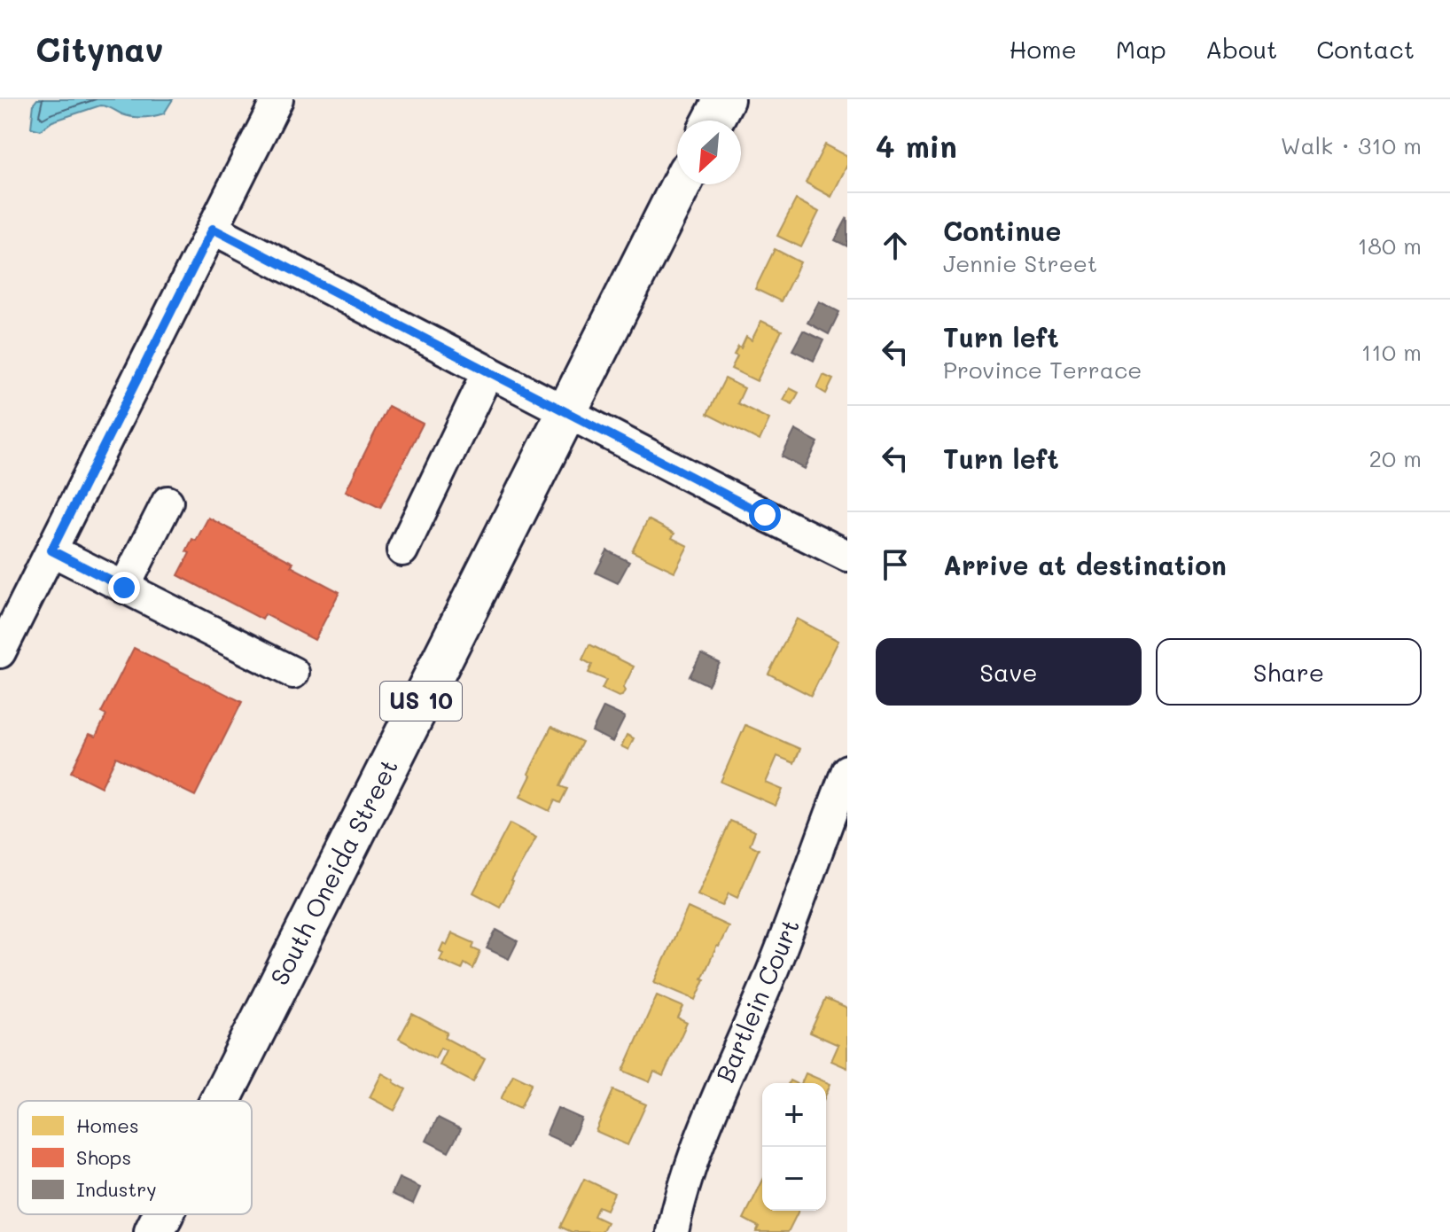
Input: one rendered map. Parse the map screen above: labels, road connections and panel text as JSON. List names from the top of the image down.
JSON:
{
  "streets": {
    "highway": ["US 10", "South Oneida Street"],
    "street": ["Bartlein Court"]
  },
  "legend": ["Homes", "Shops", "Industry"],
  "north": "bottom left",
  "page": {
    "header": "Citynav",
    "nav": [
      "Home",
      "Map",
      "About",
      "Contact"
    ],
    "heading": ["4 min", "Walk · 310 m"],
    "list": [
      ["Continue", "Jennie Street", "180 m"],
      ["Turn left", "Province Terrace", "110 m"],
      ["Turn left", "20 m"],
      "Arrive at destination"
    ],
    "buttons": ["Save", "Share"],
    "map_buttons": ["+", "−"]
  }
}
